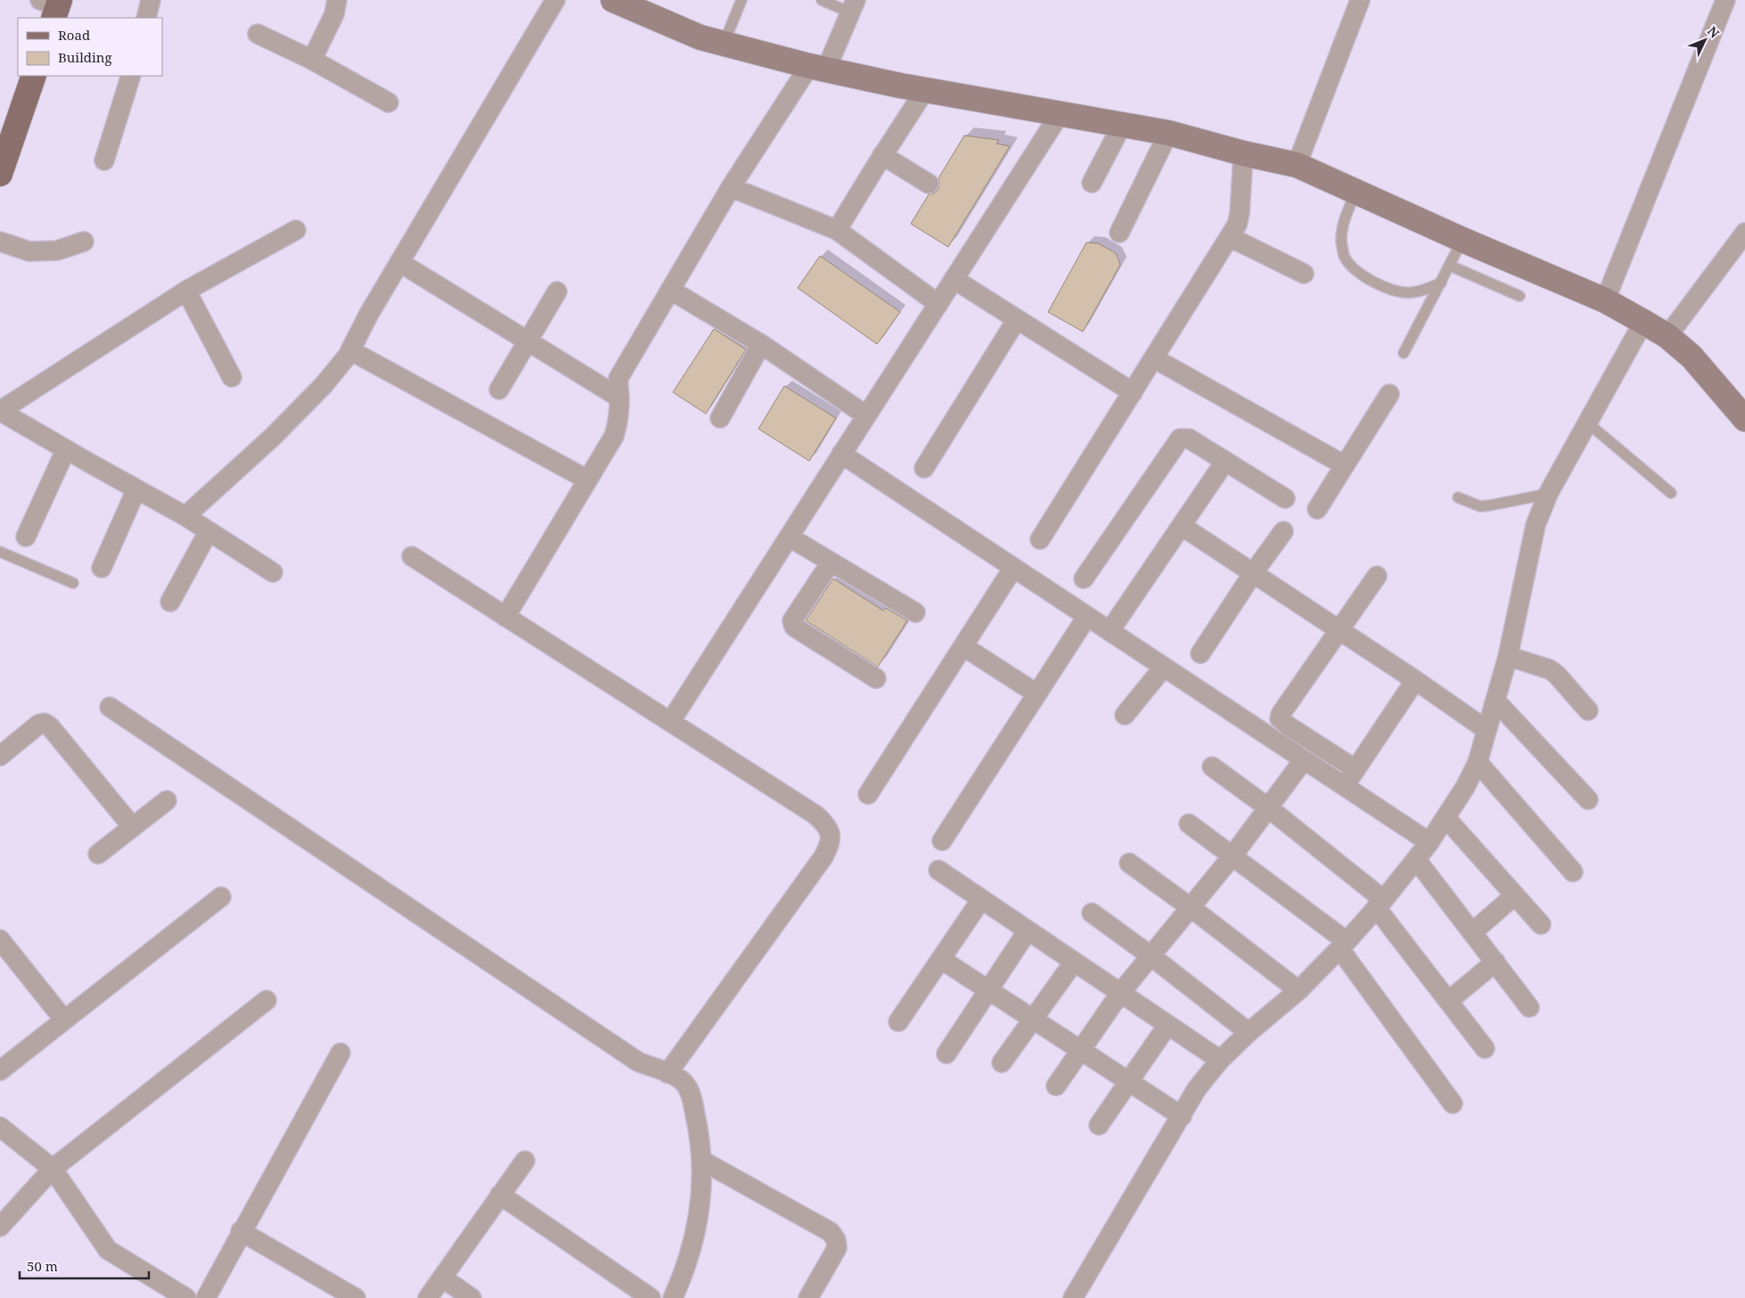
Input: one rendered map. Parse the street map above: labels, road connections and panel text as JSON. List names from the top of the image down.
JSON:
{
  "legend": ["Road", "Building"],
  "scale_bar": "50 m",
  "north": "top right"
}
